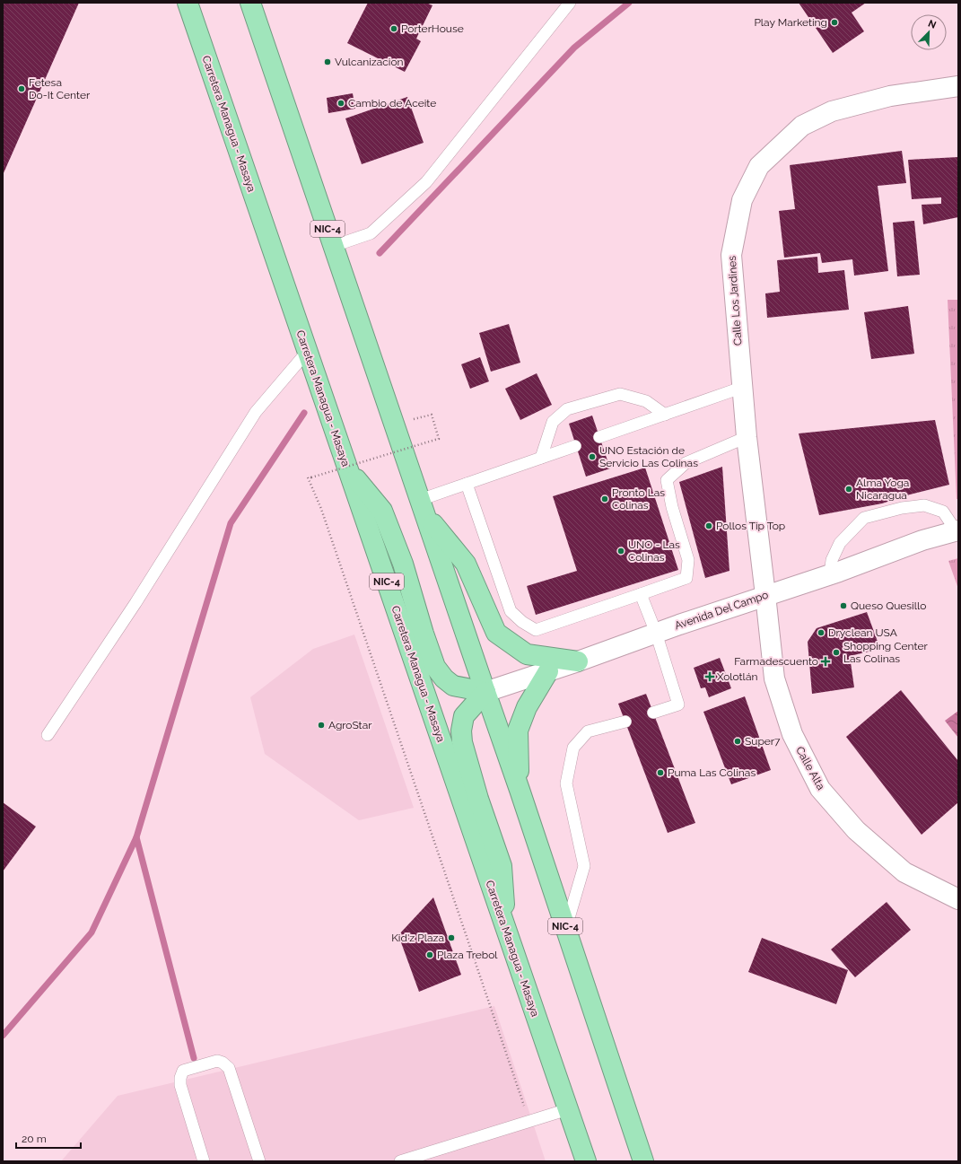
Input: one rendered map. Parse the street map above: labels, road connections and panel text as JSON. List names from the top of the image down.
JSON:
{
  "streets": {
    "highway": ["Carretera Managua - Masaya", "NIC-4"],
    "street": ["Calle Los Jardines", "Avenida Del Campo", "Calle Alta"]
  },
  "crossings": [
    ["NIC-4", "Avenida Del Campo"],
    ["Calle Los Jardines", "Avenida Del Campo"],
    ["Calle Los Jardines", "Calle Alta"],
    ["Avenida Del Campo", "Calle Alta"]
  ],
  "places": {
    "other": [
      "Play Marketing",
      "PorterHouse",
      "Vulcanizacion",
      "Fetesa Do-It Center",
      "Cambio de Aceite",
      "UNO Estación de Servicio Las Colinas",
      "Alma Yoga Nicaragua",
      "Pronto Las Colinas",
      "Pollos Tip Top",
      "UNO - Las Colinas",
      "Queso Quesillo",
      "Dryclean USA",
      "Shopping Center Las Colinas",
      "AgroStar",
      "Super7",
      "Puma Las Colinas",
      "Kid'z Plaza",
      "Plaza Trebol"
    ],
    "health": ["Farmadescuento", "Xolotlán"]
  },
  "scale_bar": "20 m",
  "north": "top right"
}
